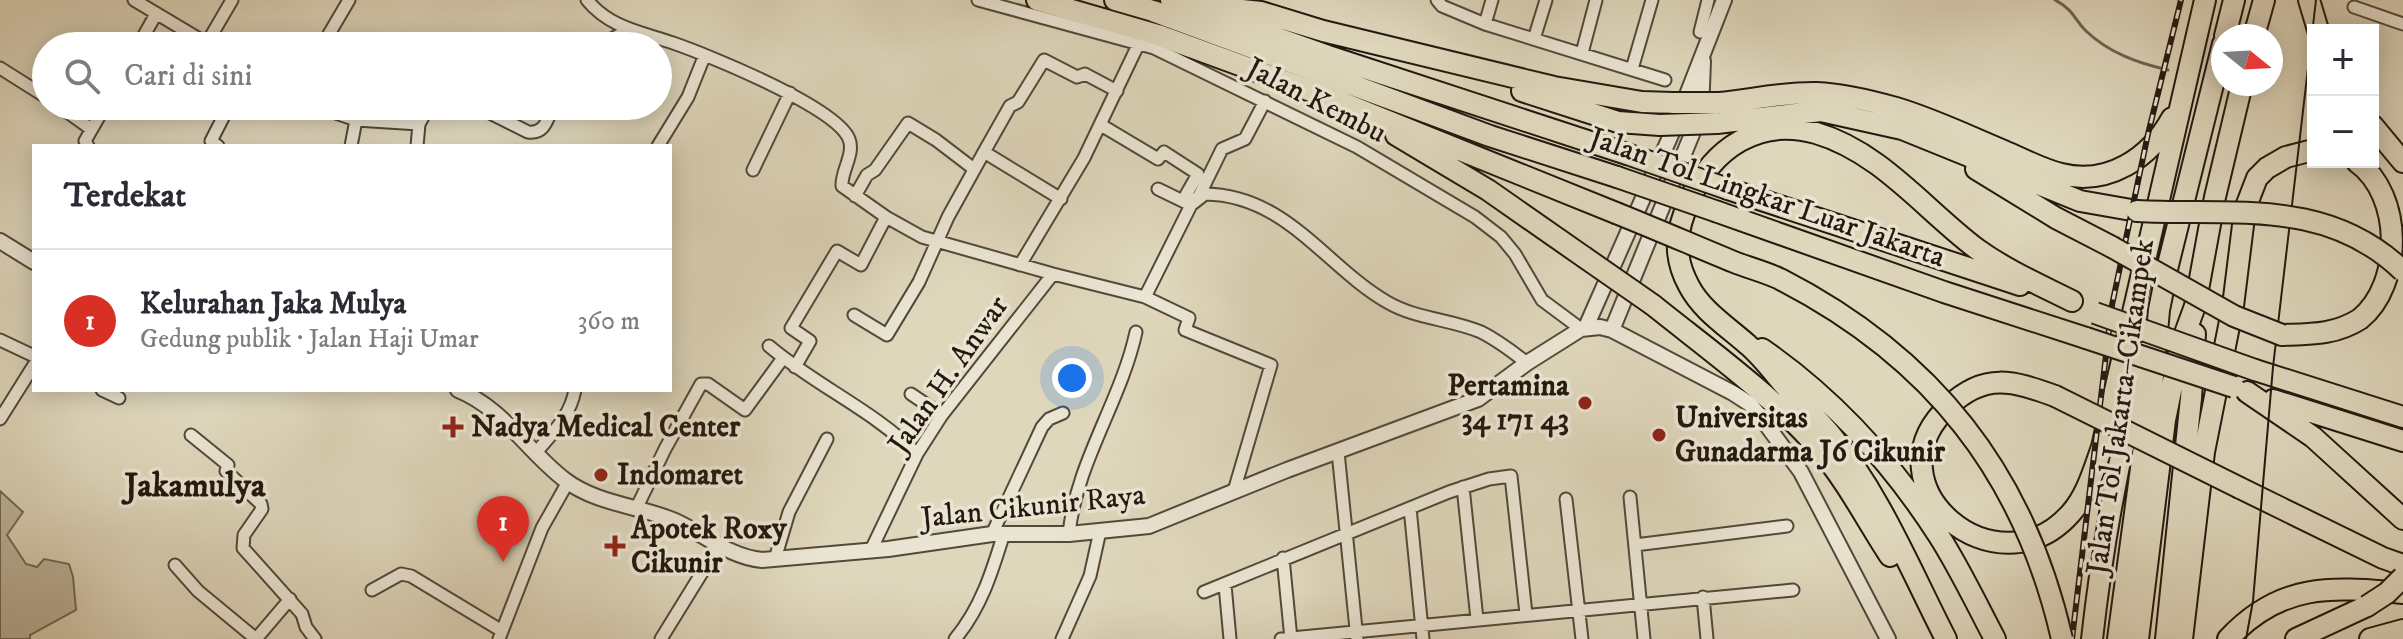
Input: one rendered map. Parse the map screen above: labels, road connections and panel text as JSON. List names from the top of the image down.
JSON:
{
  "streets": {
    "highway": ["Jalan Tol Lingkar Luar Jakarta", "Jalan Tol Jakarta–Cikampek"],
    "street": ["Jalan Kembu", "Jalan H. Anwar", "Jalan Cikunir Raya"]
  },
  "crossings": [
    ["Jalan Kembu", "Jalan Cikunir Raya"],
    ["Jalan H. Anwar", "Jalan Cikunir Raya"]
  ],
  "districts": ["Jakamulya"],
  "places": {
    "other": ["Pertamina 34 171 43", "Universitas Gunadarma J6 Cikunir", "Indomaret"],
    "health": ["Nadya Medical Center", "Apotek Roxy Cikunir"]
  },
  "north": "right",
  "page": {
    "map_buttons": ["+", "−"],
    "search": "Cari di sini",
    "heading": "Terdekat",
    "list": [
      {
        "mark": "1",
        "name": "Kelurahan Jaka Mulya",
        "note": "Gedung publik · Jalan Haji Umar",
        "value": "360 m"
      }
    ],
    "pins": "1"
  }
}
